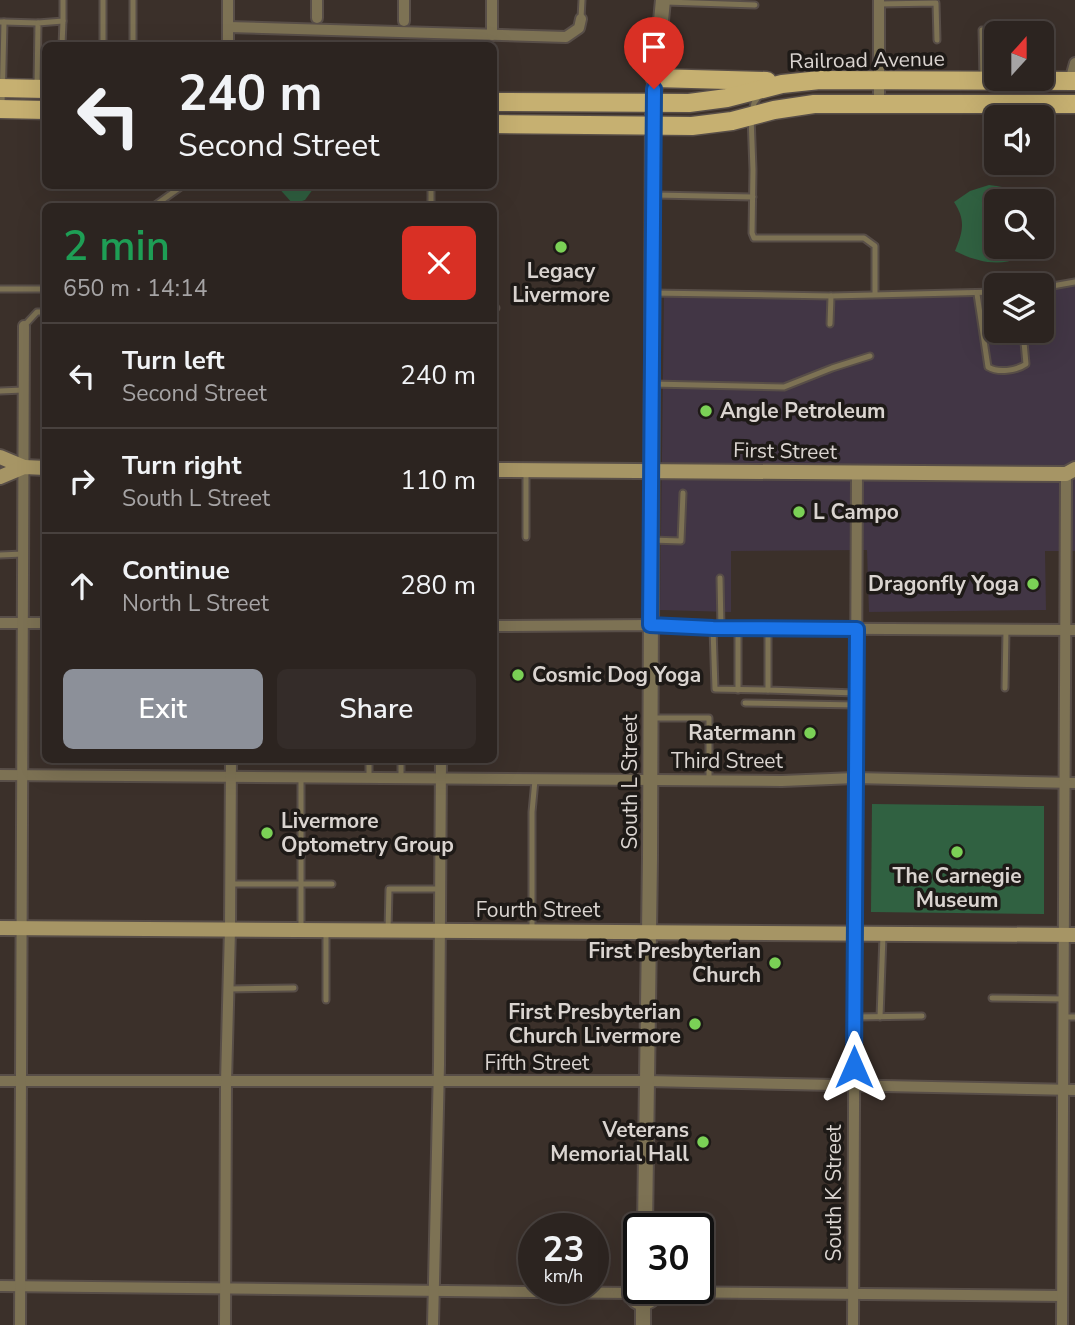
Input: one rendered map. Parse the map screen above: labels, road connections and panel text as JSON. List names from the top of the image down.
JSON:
{
  "streets": {
    "main road": ["Railroad Avenue", "First Street", "Fourth Street"],
    "street": [
      "Third Street",
      "South L Street",
      "Fifth Street",
      "South K Street"
    ]
  },
  "crossings": [
    ["Railroad Avenue", "South L Street"],
    ["First Street", "South L Street"],
    ["First Street", "South K Street"],
    ["Third Street", "South L Street"],
    ["Third Street", "South K Street"],
    ["South L Street", "Fourth Street"],
    ["South L Street", "Fifth Street"],
    ["Fourth Street", "South K Street"],
    ["Fifth Street", "South K Street"]
  ],
  "places": [
    "Legacy Livermore",
    "Angle Petroleum",
    "L Campo",
    "Dragonfly Yoga",
    "Cosmic Dog Yoga",
    "Ratermann",
    "Livermore Optometry Group",
    "The Carnegie Museum",
    "First Presbyterian Church",
    "First Presbyterian Church Livermore",
    "Veterans Memorial Hall"
  ],
  "north": "top",
  "page": {
    "turn": ["240 m", "Second Street"],
    "heading": ["2 min", "650 m · 14:14"],
    "list": [
      {
        "name": "Turn left",
        "note": "Second Street",
        "value": "240 m"
      },
      {
        "name": "Turn right",
        "note": "South L Street",
        "value": "110 m"
      },
      {
        "name": "Continue",
        "note": "North L Street",
        "value": "280 m"
      }
    ],
    "buttons": ["Exit", "Share"],
    "speed": "23 km/h",
    "limit": "30"
  }
}
